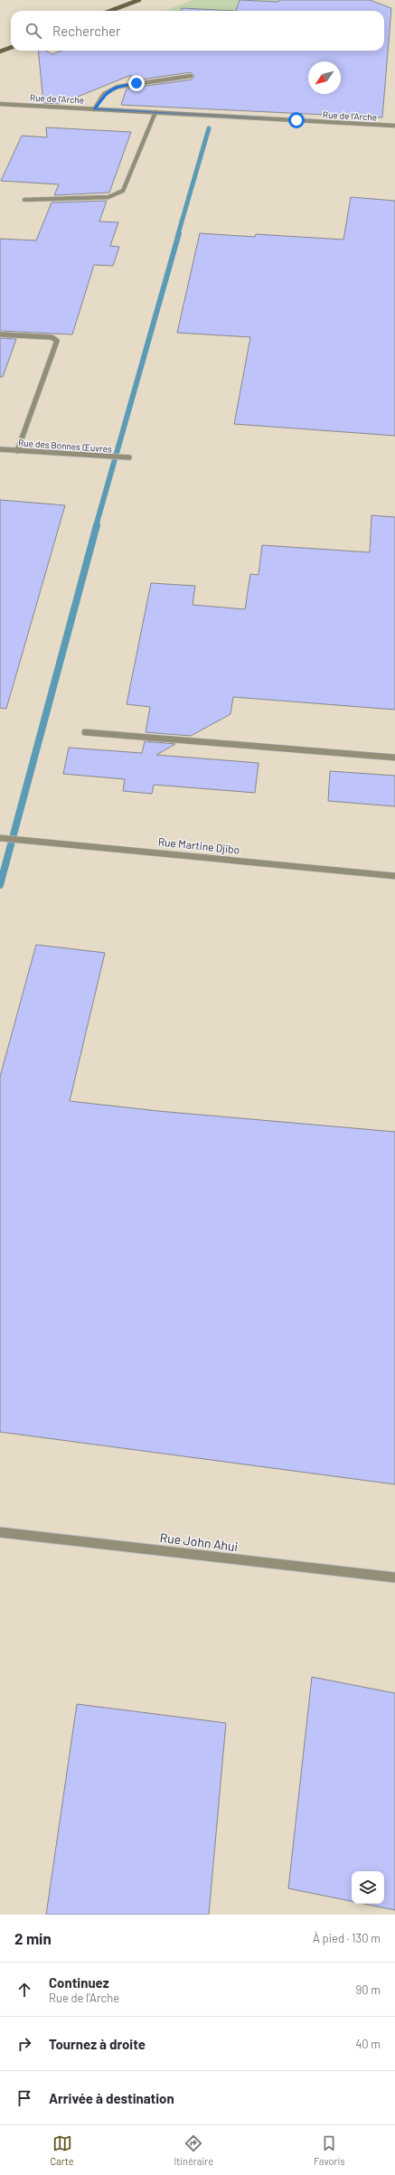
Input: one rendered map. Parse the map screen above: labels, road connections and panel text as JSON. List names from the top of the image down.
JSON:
{
  "streets": {
    "street": [
      "Rue de l'Arche",
      "Rue des Bonnes Œuvres",
      "Rue Martine Djibo",
      "Rue John Ahui"
    ]
  },
  "north": "bottom left",
  "page": {
    "search": "Rechercher",
    "heading": ["2 min", "À pied · 130 m"],
    "list": [
      ["Continuez", "Rue de l'Arche", "90 m"],
      ["Tournez à droite", "40 m"],
      "Arrivée à destination"
    ],
    "nav": ["Carte", "Itinéraire", "Favoris"]
  }
}
